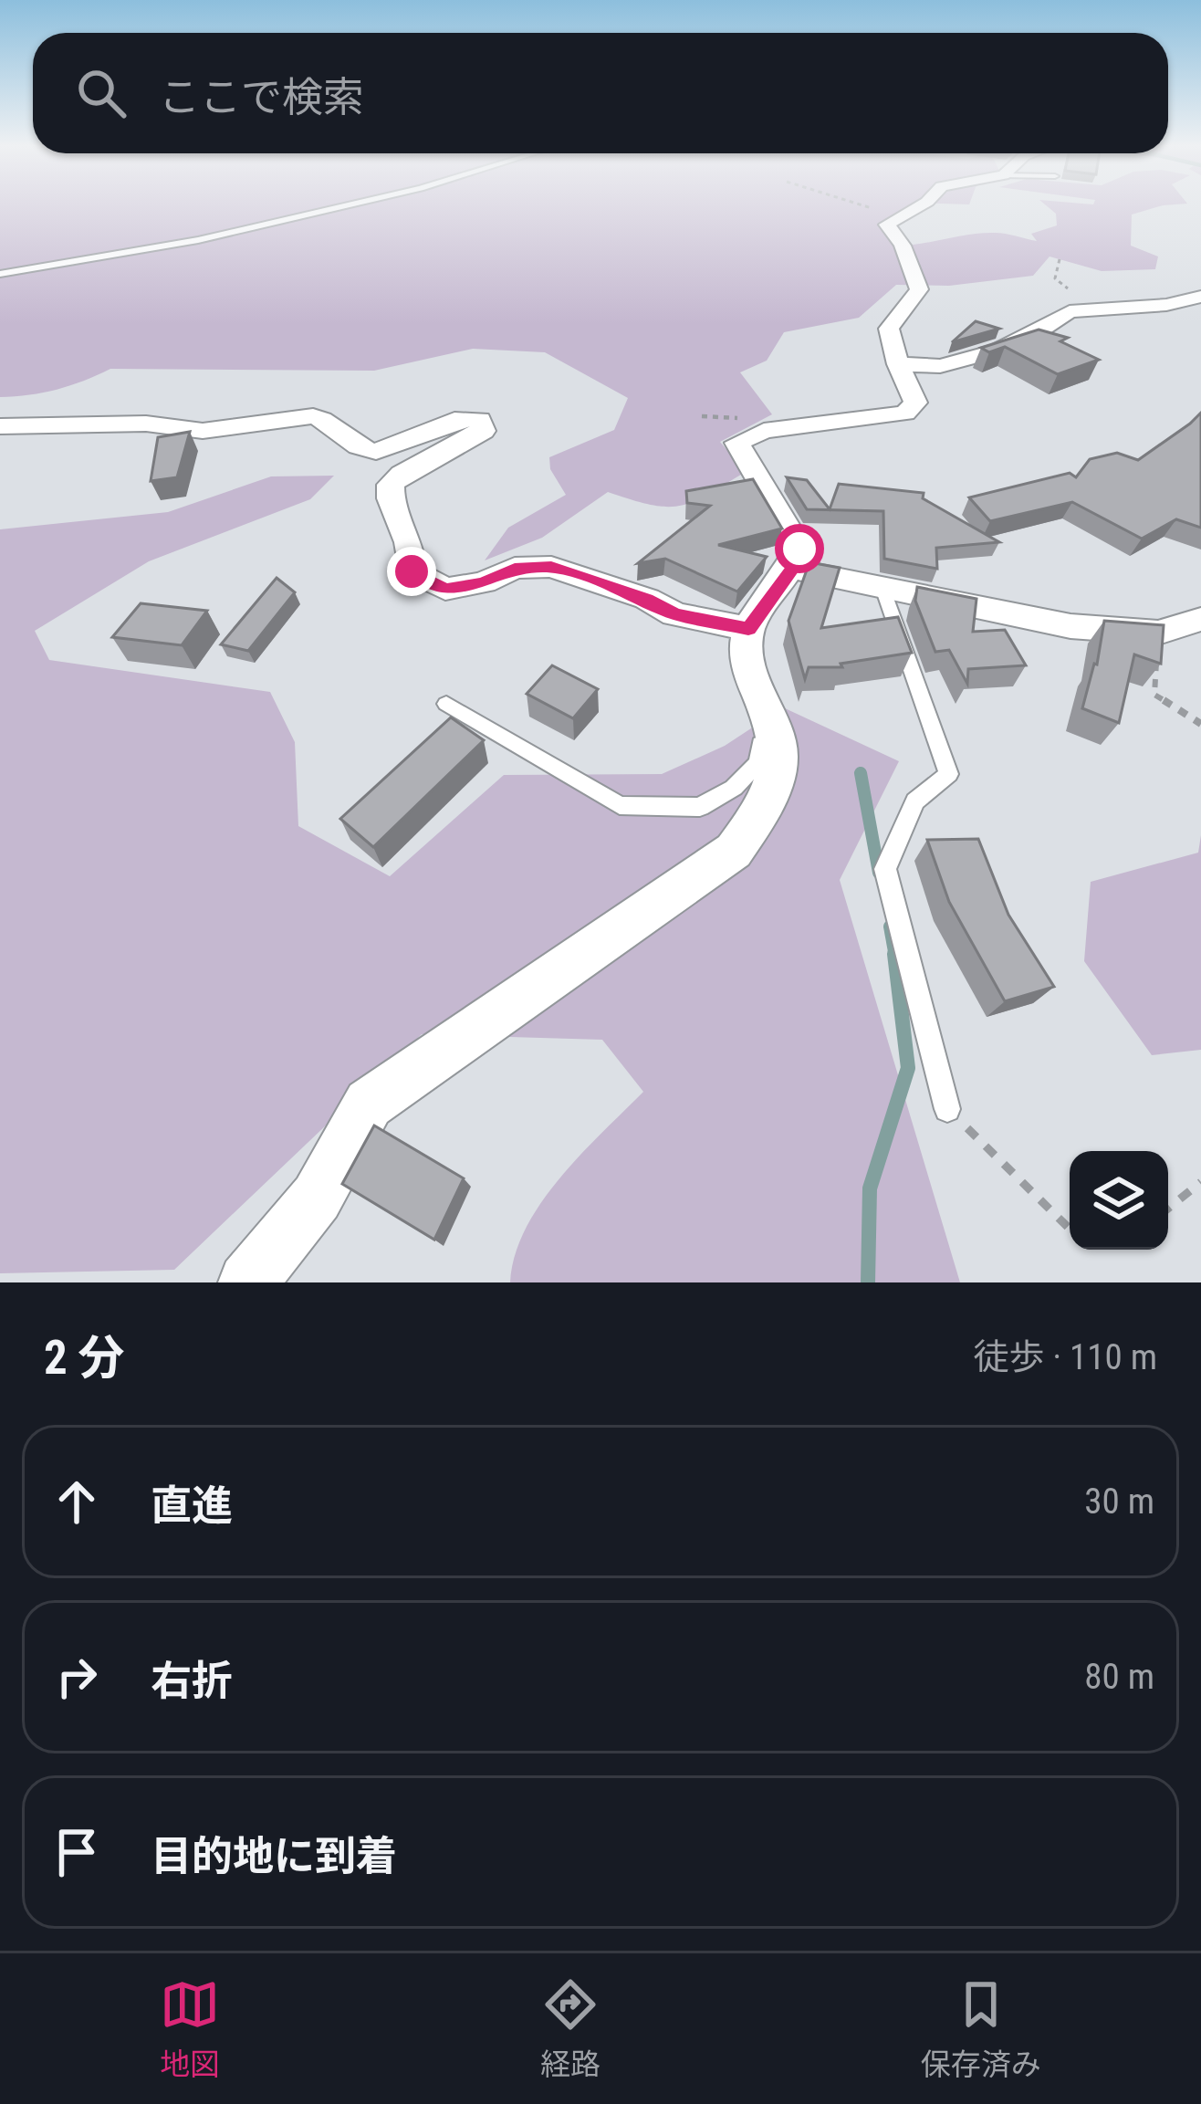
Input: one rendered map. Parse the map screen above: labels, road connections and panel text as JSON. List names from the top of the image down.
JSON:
{
  "page": {
    "search": "ここで検索",
    "heading": ["2 分", "徒歩 · 110 m"],
    "list": [
      ["直進", "30 m"],
      ["右折", "80 m"],
      "目的地に到着"
    ],
    "nav": ["地図", "経路", "保存済み"]
  }
}
